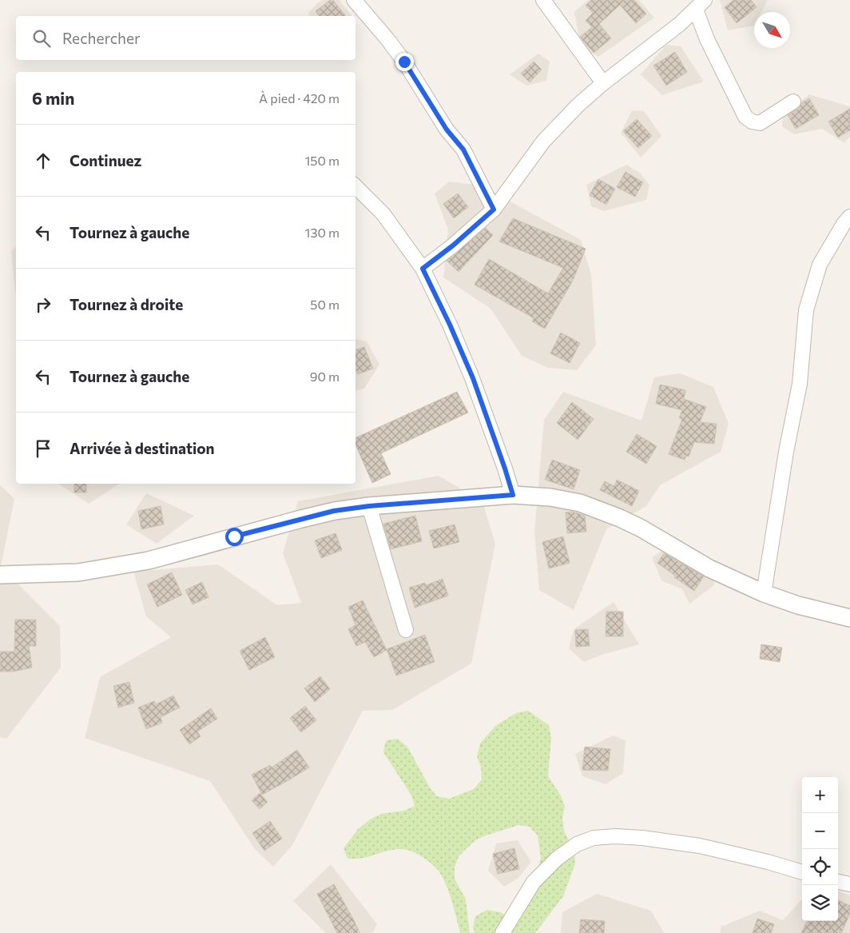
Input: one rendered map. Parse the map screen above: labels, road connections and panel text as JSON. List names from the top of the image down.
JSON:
{
  "north": "bottom right",
  "page": {
    "search": "Rechercher",
    "heading": ["6 min", "À pied · 420 m"],
    "list": [
      ["Continuez", "150 m"],
      ["Tournez à gauche", "130 m"],
      ["Tournez à droite", "50 m"],
      ["Tournez à gauche", "90 m"],
      "Arrivée à destination"
    ],
    "map_buttons": ["+", "−"]
  }
}
